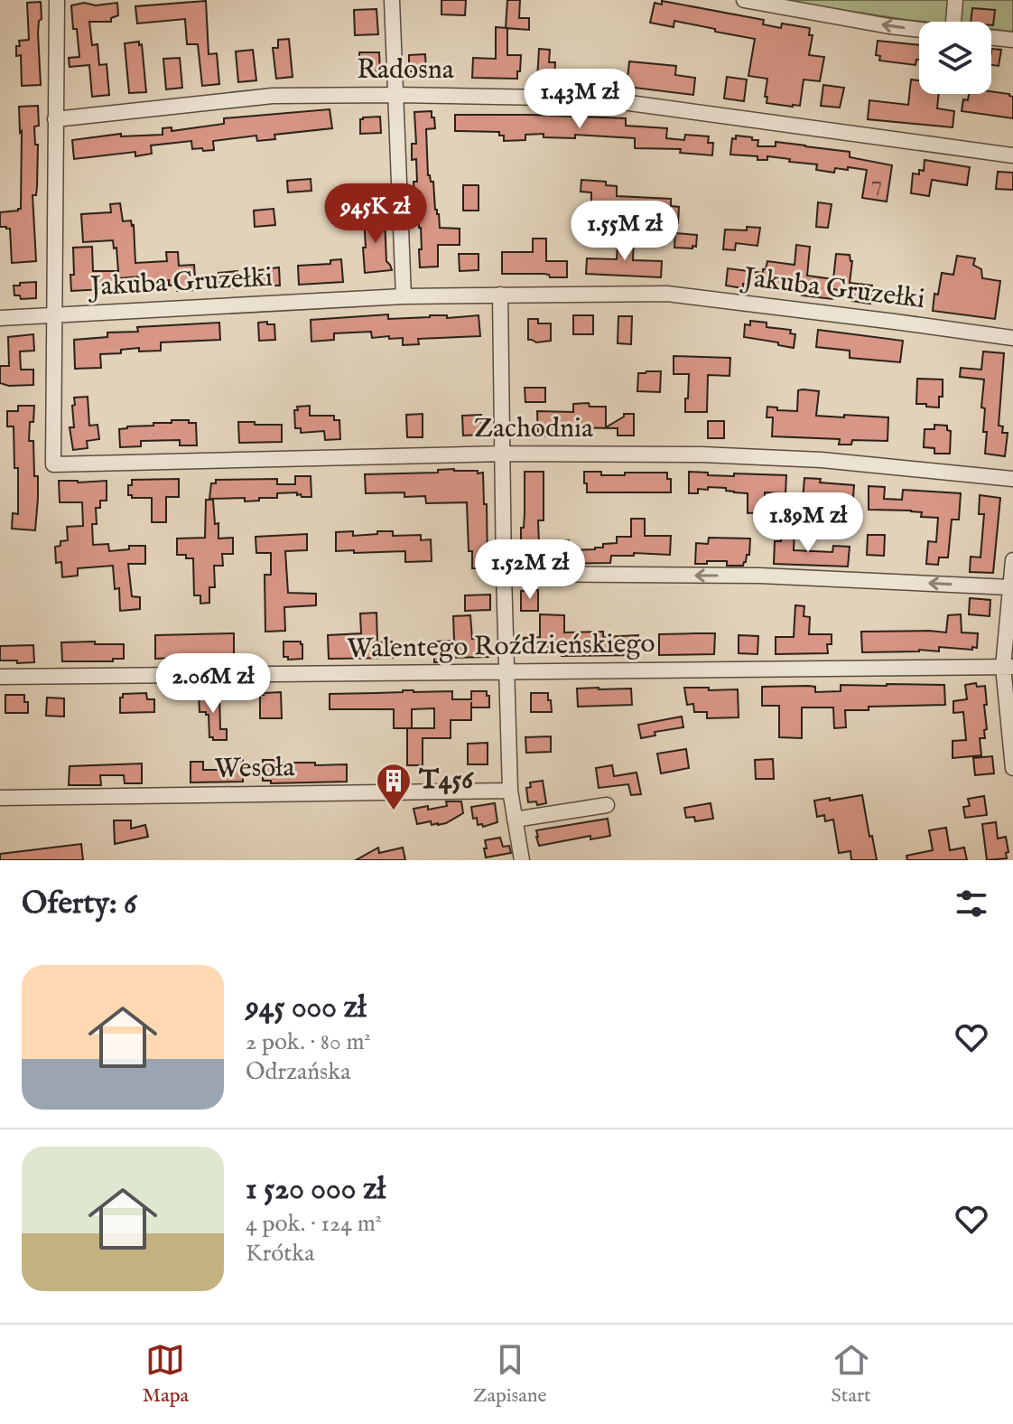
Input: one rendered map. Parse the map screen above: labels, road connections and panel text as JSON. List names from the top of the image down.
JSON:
{
  "streets": {
    "street": [
      "Radosna",
      "Jakuba Gruzełki",
      "Zachodnia",
      "Walentego Roździeńskiego",
      "Wesoła"
    ]
  },
  "crossings": [
    ["Jakuba Gruzełki", "Zachodnia"]
  ],
  "places": {
    "building": ["T456"]
  },
  "house_numbers": ["7"],
  "page": {
    "price": [
      "1.43M zł",
      "945K zł",
      "1.55M zł",
      "1.89M zł",
      "1.52M zł",
      "2.06M zł"
    ],
    "heading": "Oferty: 6",
    "list": [
      {
        "name": "945 000 zł",
        "note": "2 pok. · 80 m² · Odrzańska"
      },
      {
        "name": "1 520 000 zł",
        "note": "4 pok. · 124 m² · Krótka"
      }
    ],
    "tabs": ["Mapa", "Zapisane", "Start"]
  }
}
